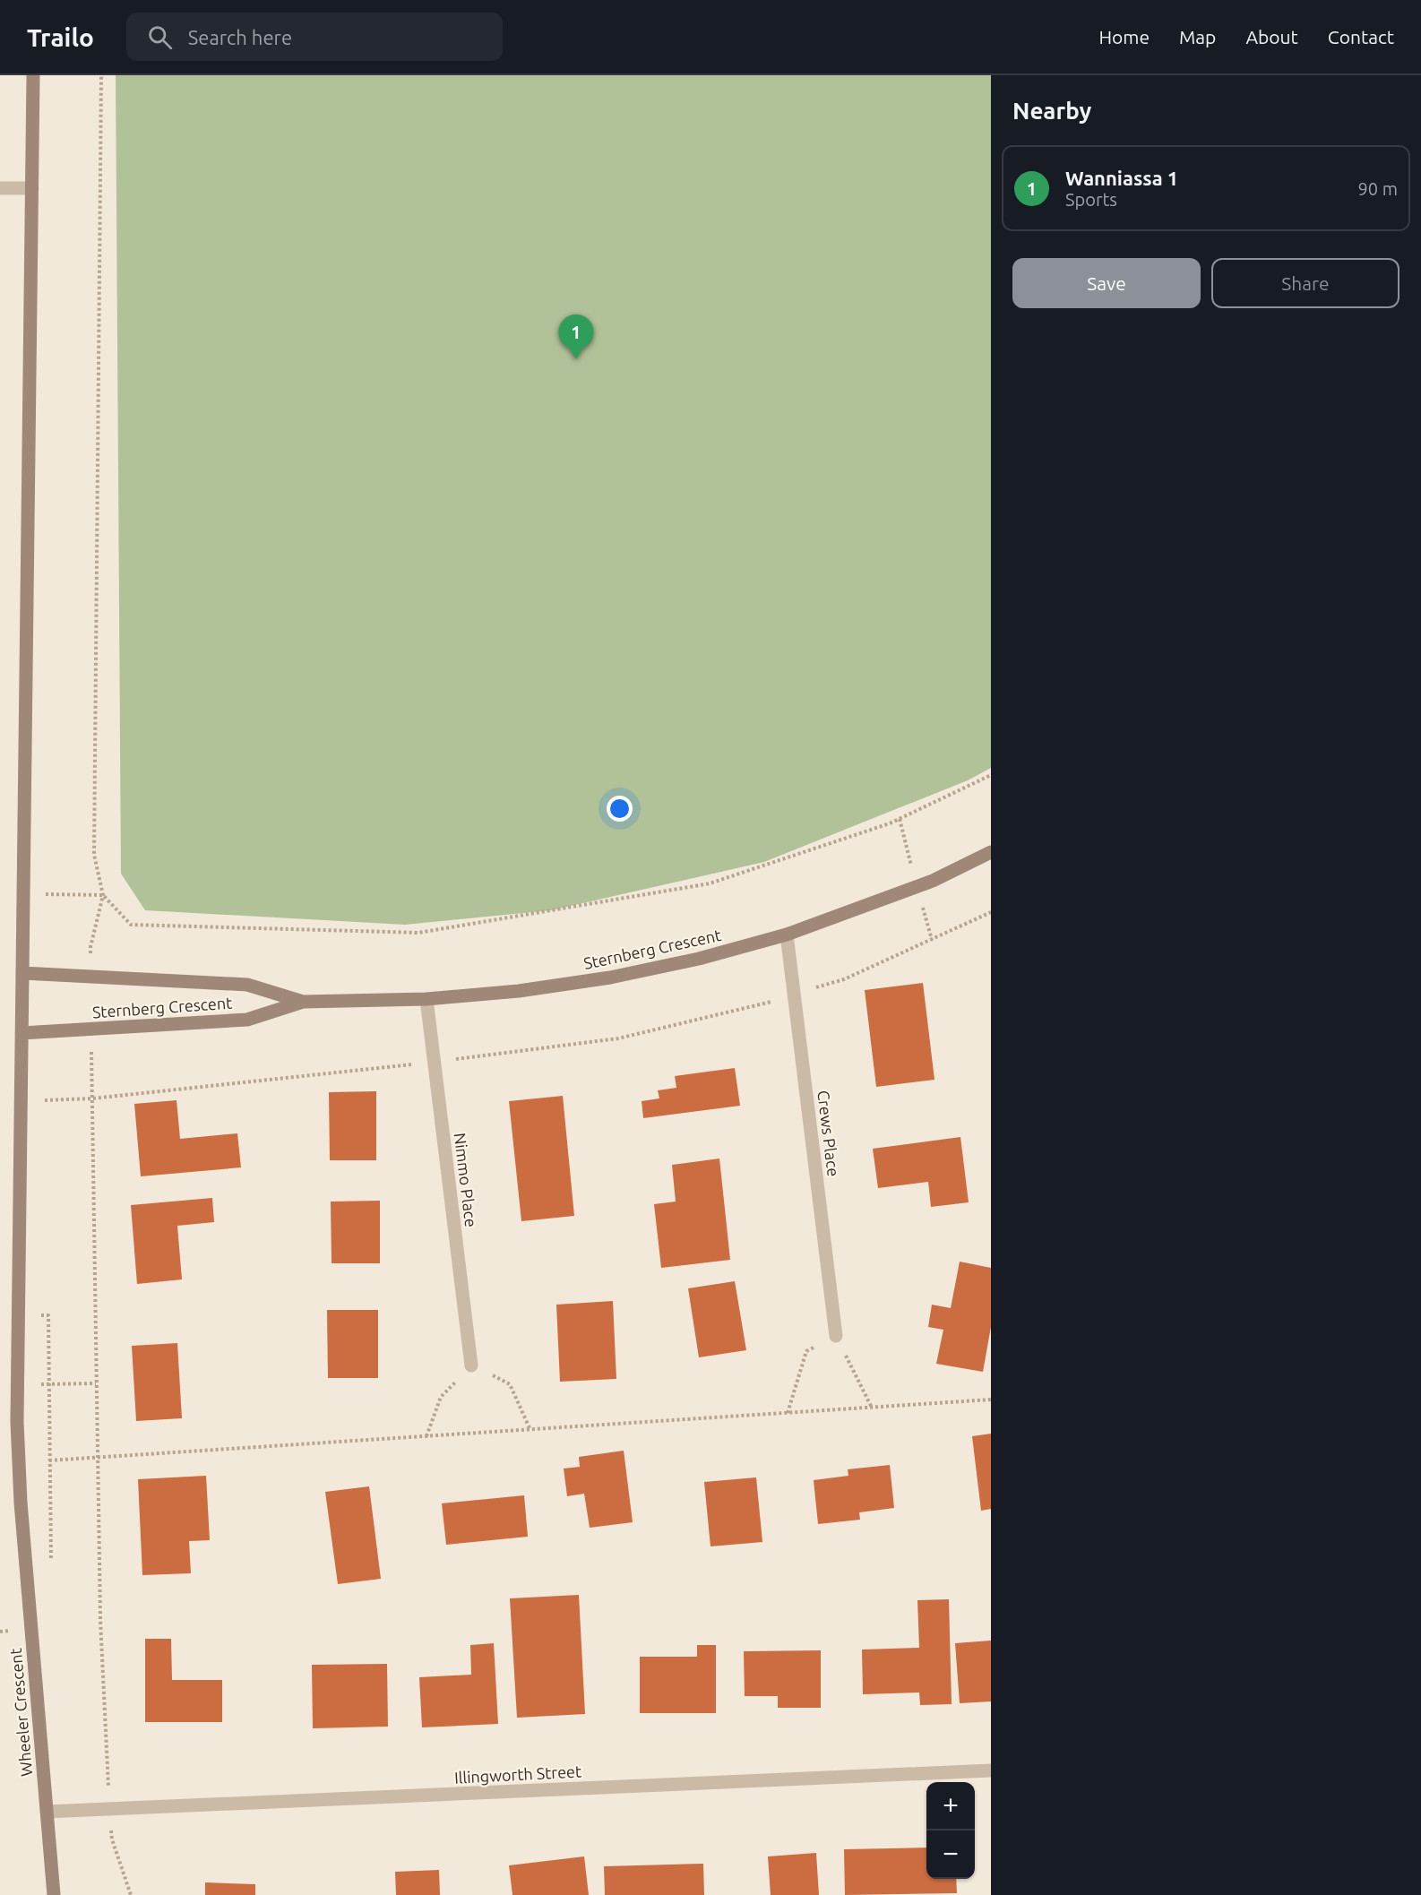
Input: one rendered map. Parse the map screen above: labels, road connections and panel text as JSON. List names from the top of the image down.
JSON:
{
  "streets": {
    "street": [
      "Sternberg Crescent",
      "Crews Place",
      "Nimmo Place",
      "Wheeler Crescent",
      "Illingworth Street"
    ]
  },
  "crossings": [
    ["Sternberg Crescent", "Crews Place"],
    ["Sternberg Crescent", "Nimmo Place"],
    ["Sternberg Crescent", "Wheeler Crescent"],
    ["Wheeler Crescent", "Illingworth Street"]
  ],
  "page": {
    "header": "Trailo",
    "search": "Search here",
    "nav": [
      "Home",
      "Map",
      "About",
      "Contact"
    ],
    "heading": "Nearby",
    "list": [
      {
        "mark": "1",
        "name": "Wanniassa 1",
        "note": "Sports",
        "value": "90 m"
      }
    ],
    "buttons": ["Save", "Share"],
    "pins": "1",
    "map_buttons": ["+", "−"]
  }
}
